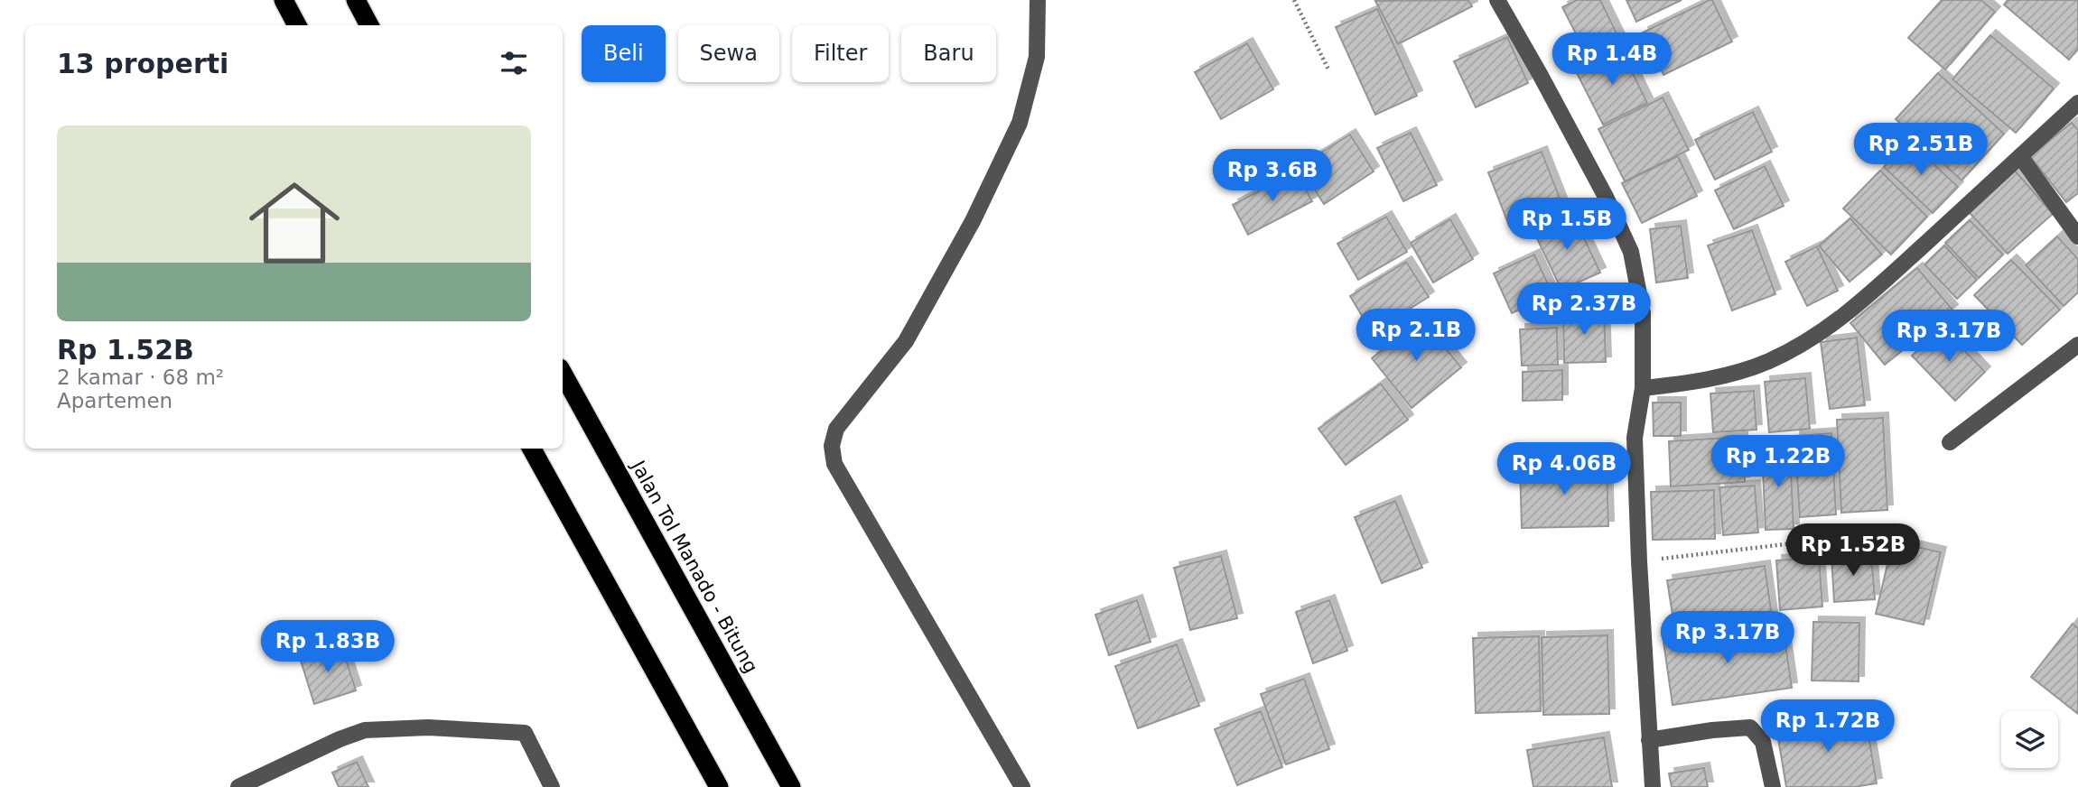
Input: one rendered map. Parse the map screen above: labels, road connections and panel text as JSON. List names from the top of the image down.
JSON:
{
  "streets": {
    "highway": ["Jalan Tol Manado - Bitung"]
  },
  "page": {
    "chip": [
      "Beli",
      "Sewa",
      "Filter",
      "Baru"
    ],
    "heading": "13 properti",
    "price": [
      "Rp 1.4B",
      "Rp 2.51B",
      "Rp 3.6B",
      "Rp 1.5B",
      "Rp 2.37B",
      "Rp 2.1B",
      "Rp 3.17B",
      "Rp 1.22B",
      "Rp 4.06B",
      "Rp 1.52B",
      "Rp 3.17B",
      "Rp 1.83B",
      "Rp 1.72B"
    ],
    "list": [
      {
        "name": "Rp 1.52B",
        "note": "2 kamar · 68 m² · Apartemen"
      }
    ]
  }
}
